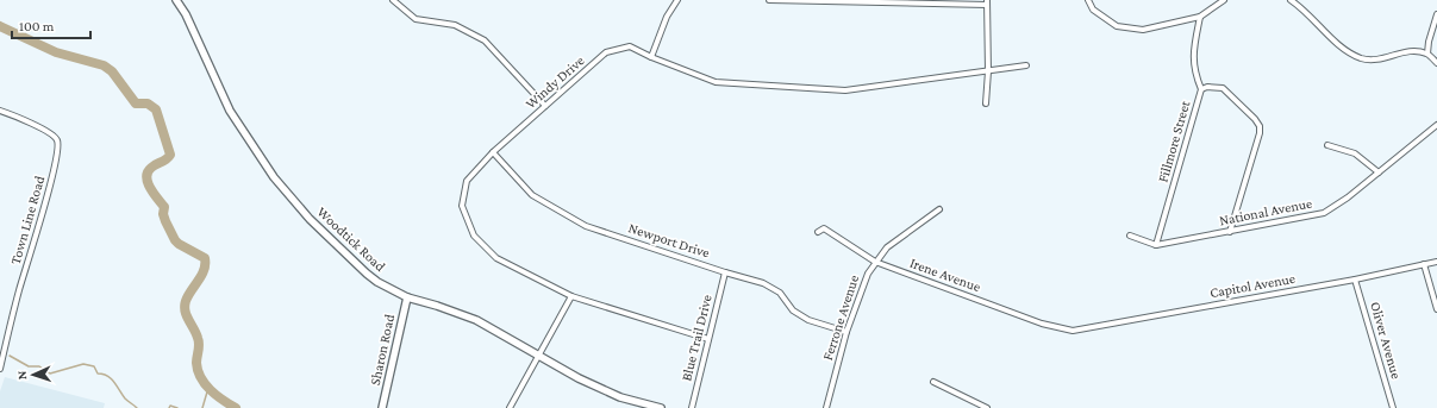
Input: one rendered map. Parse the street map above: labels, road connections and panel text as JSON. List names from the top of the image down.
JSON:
{
  "streets": {
    "main road": ["Woodtick Road", "Sharon Road"],
    "street": [
      "Windy Drive",
      "Fillmore Street",
      "National Avenue",
      "Town Line Road",
      "Newport Drive",
      "Irene Avenue",
      "Capitol Avenue",
      "Ferrone Avenue",
      "Blue Trail Drive",
      "Oliver Avenue"
    ]
  },
  "crossings": [
    ["Windy Drive", "Newport Drive"],
    ["Windy Drive", "Blue Trail Drive"],
    ["Fillmore Street", "National Avenue"],
    ["Woodtick Road", "Sharon Road"],
    ["Newport Drive", "Ferrone Avenue"],
    ["Newport Drive", "Blue Trail Drive"],
    ["Irene Avenue", "Capitol Avenue"],
    ["Irene Avenue", "Ferrone Avenue"],
    ["Capitol Avenue", "Oliver Avenue"]
  ],
  "scale_bar": "100 m",
  "north": "left"
}
